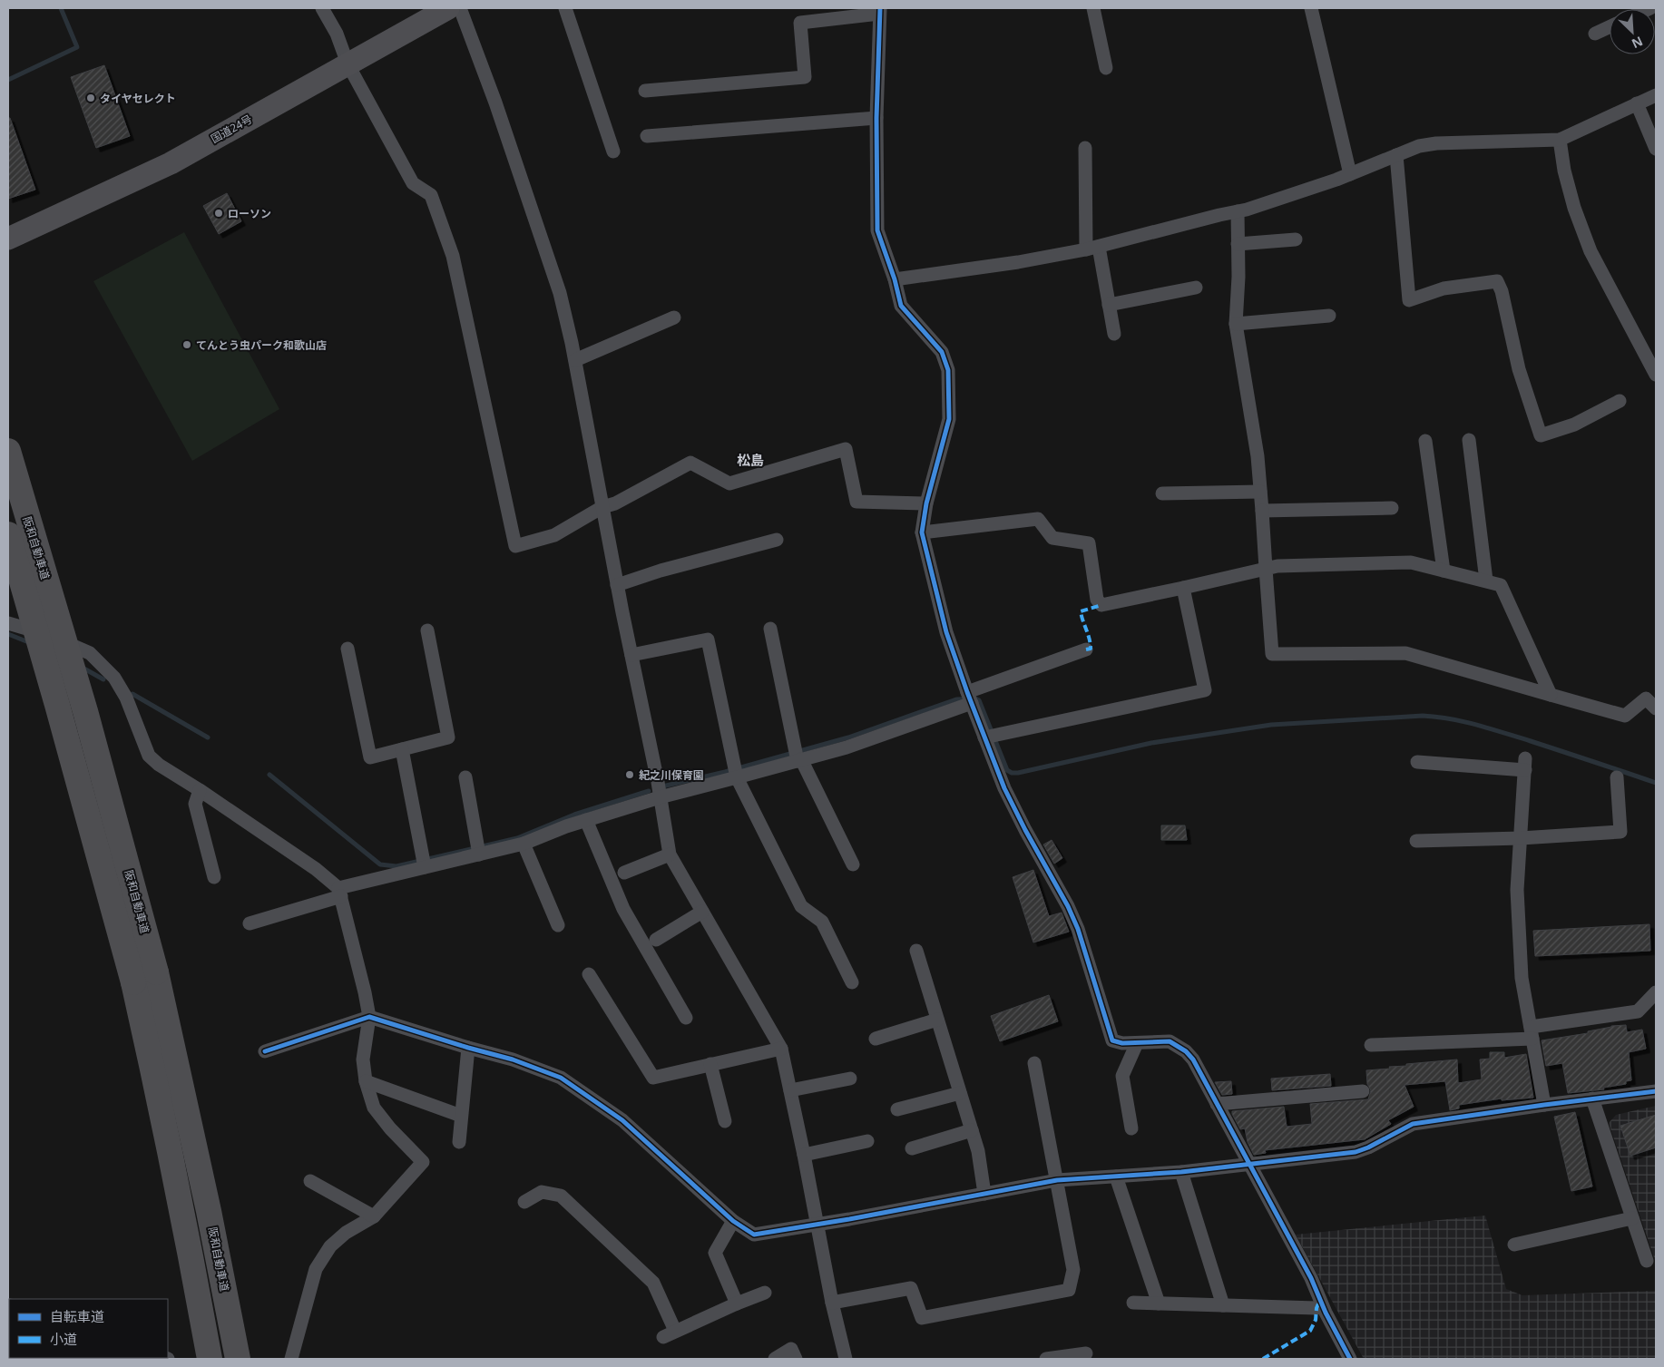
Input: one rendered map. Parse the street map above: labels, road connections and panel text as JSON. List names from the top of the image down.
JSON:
{
  "streets": {
    "highway": ["国道24号", "阪和自動車道"]
  },
  "districts": ["松島"],
  "places": [
    "タイヤセレクト",
    "ローソン",
    "てんとう虫パーク和歌山店",
    "紀之川保育園"
  ],
  "legend": ["自転車道", "小道"],
  "north": "bottom right"
}
